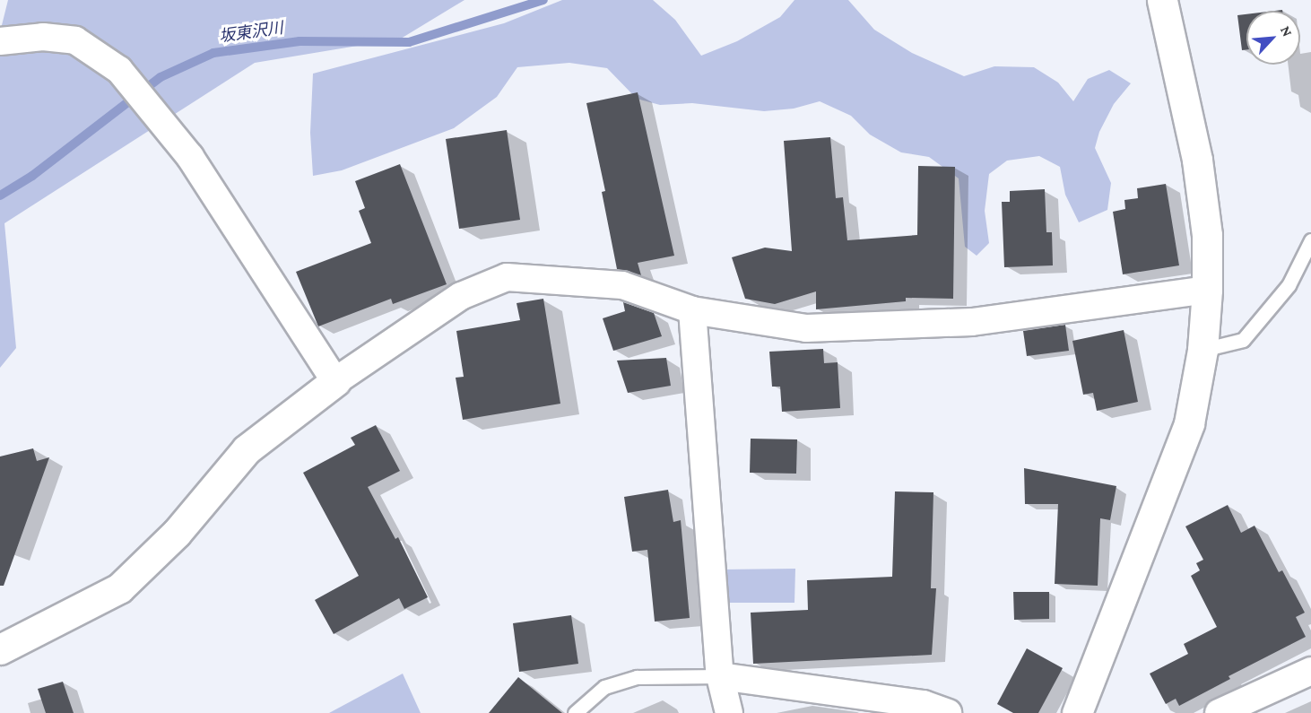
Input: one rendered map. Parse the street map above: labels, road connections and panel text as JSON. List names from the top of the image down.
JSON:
{
  "water": ["坂東沢川"],
  "north": "top right"
}
